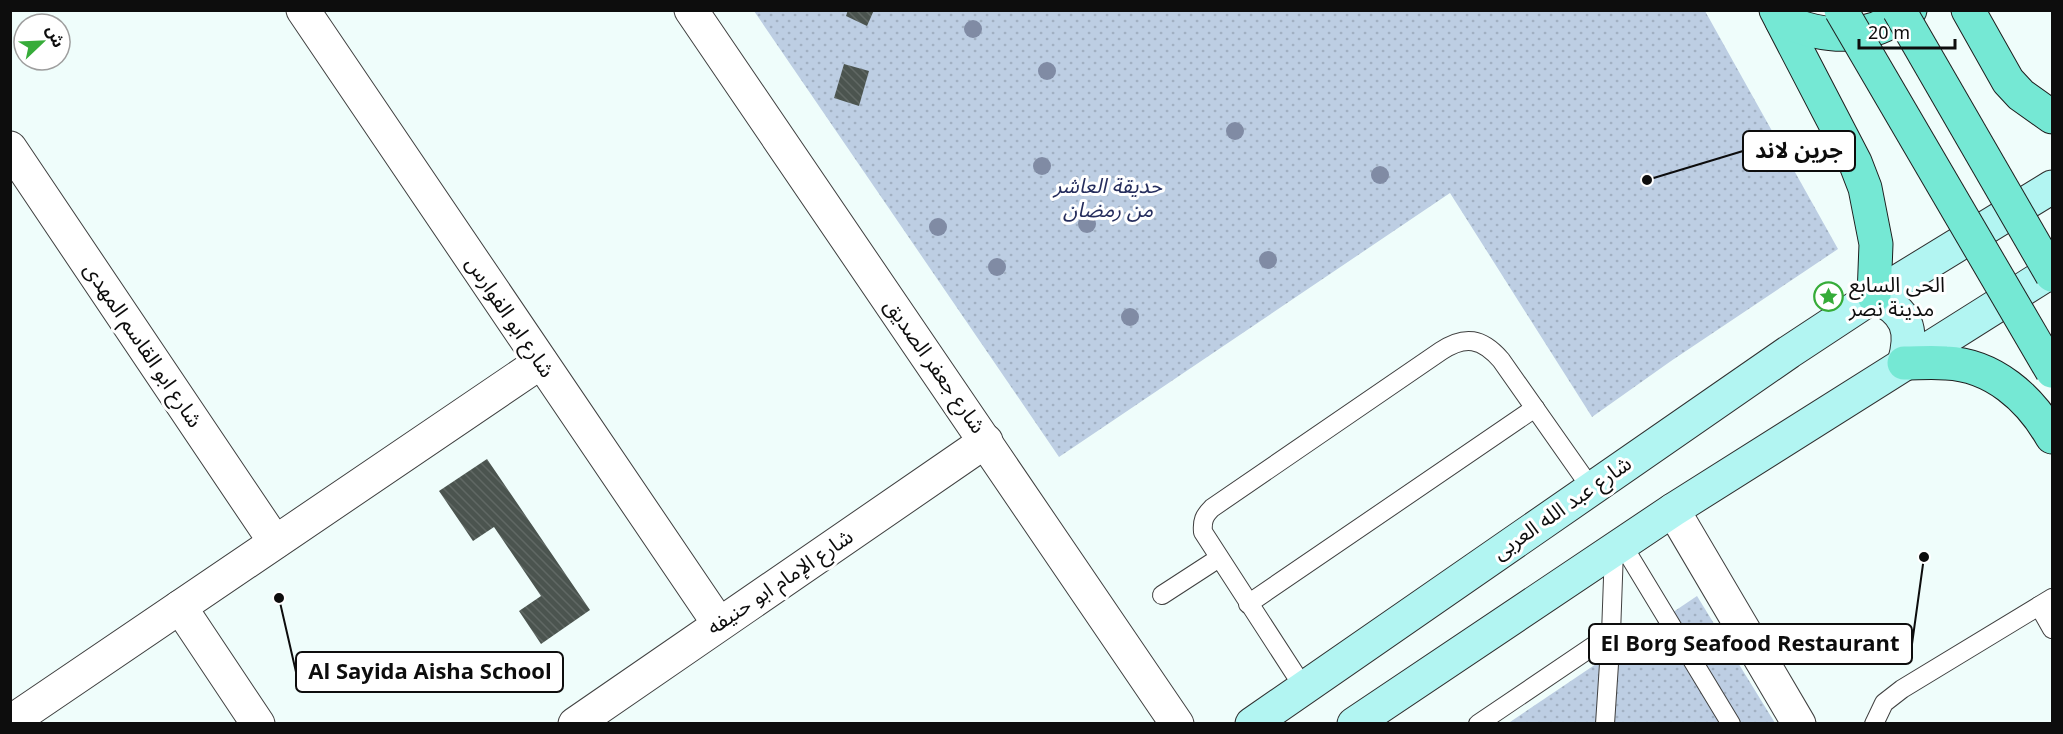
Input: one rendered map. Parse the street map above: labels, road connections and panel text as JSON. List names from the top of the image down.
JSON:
{
  "streets": {
    "main road": ["شارع عبد الله العربى"],
    "street": [
      "شارع ابو الفوارس",
      "شارع ابو القاسم المهدى",
      "شارع جعفر الصديق",
      "شارع الإمام ابو حنيفه"
    ]
  },
  "crossings": [
    ["شارع ابو الفوارس", "شارع الإمام ابو حنيفه"],
    ["شارع جعفر الصديق", "شارع الإمام ابو حنيفه"]
  ],
  "parks": ["حديقة العاشر من رمضان"],
  "places": {
    "other": ["جرين لاند", "El Borg Seafood Restaurant", "Al Sayida Aisha School"],
    "place": ["الحى السابع مدينة نصر"]
  },
  "scale_bar": "20 m",
  "north": "top right"
}
